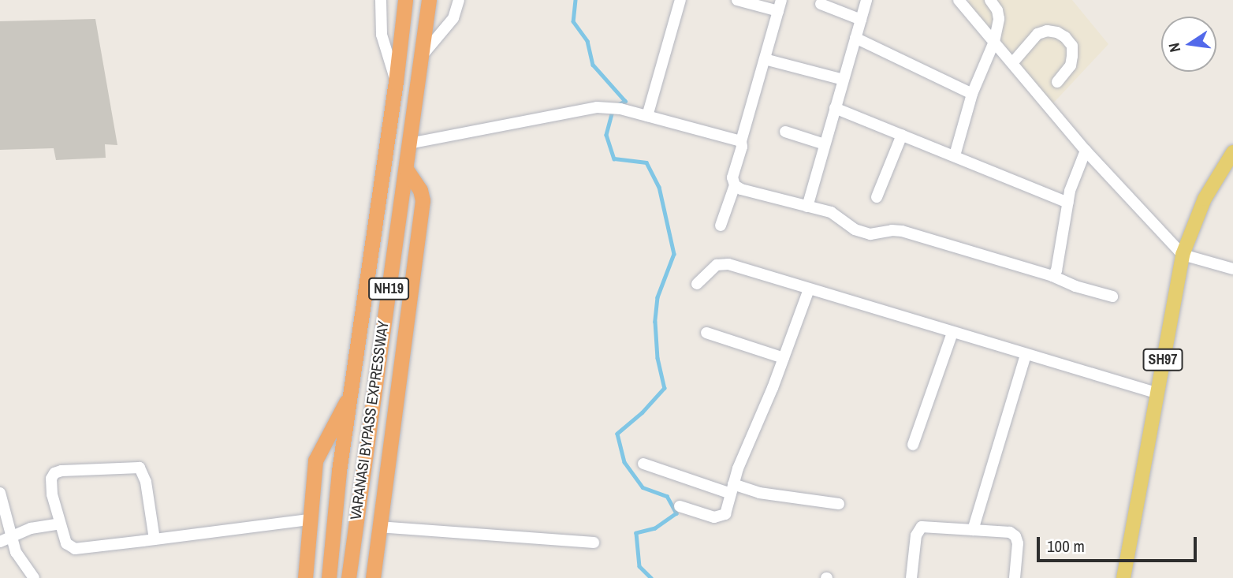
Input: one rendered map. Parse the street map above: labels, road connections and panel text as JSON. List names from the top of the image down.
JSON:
{
  "streets": {
    "highway": ["NH19", "VARANASI BYPASS EXPRESSWAY"],
    "main road": ["SH97"]
  },
  "scale_bar": "100 m",
  "north": "left"
}
